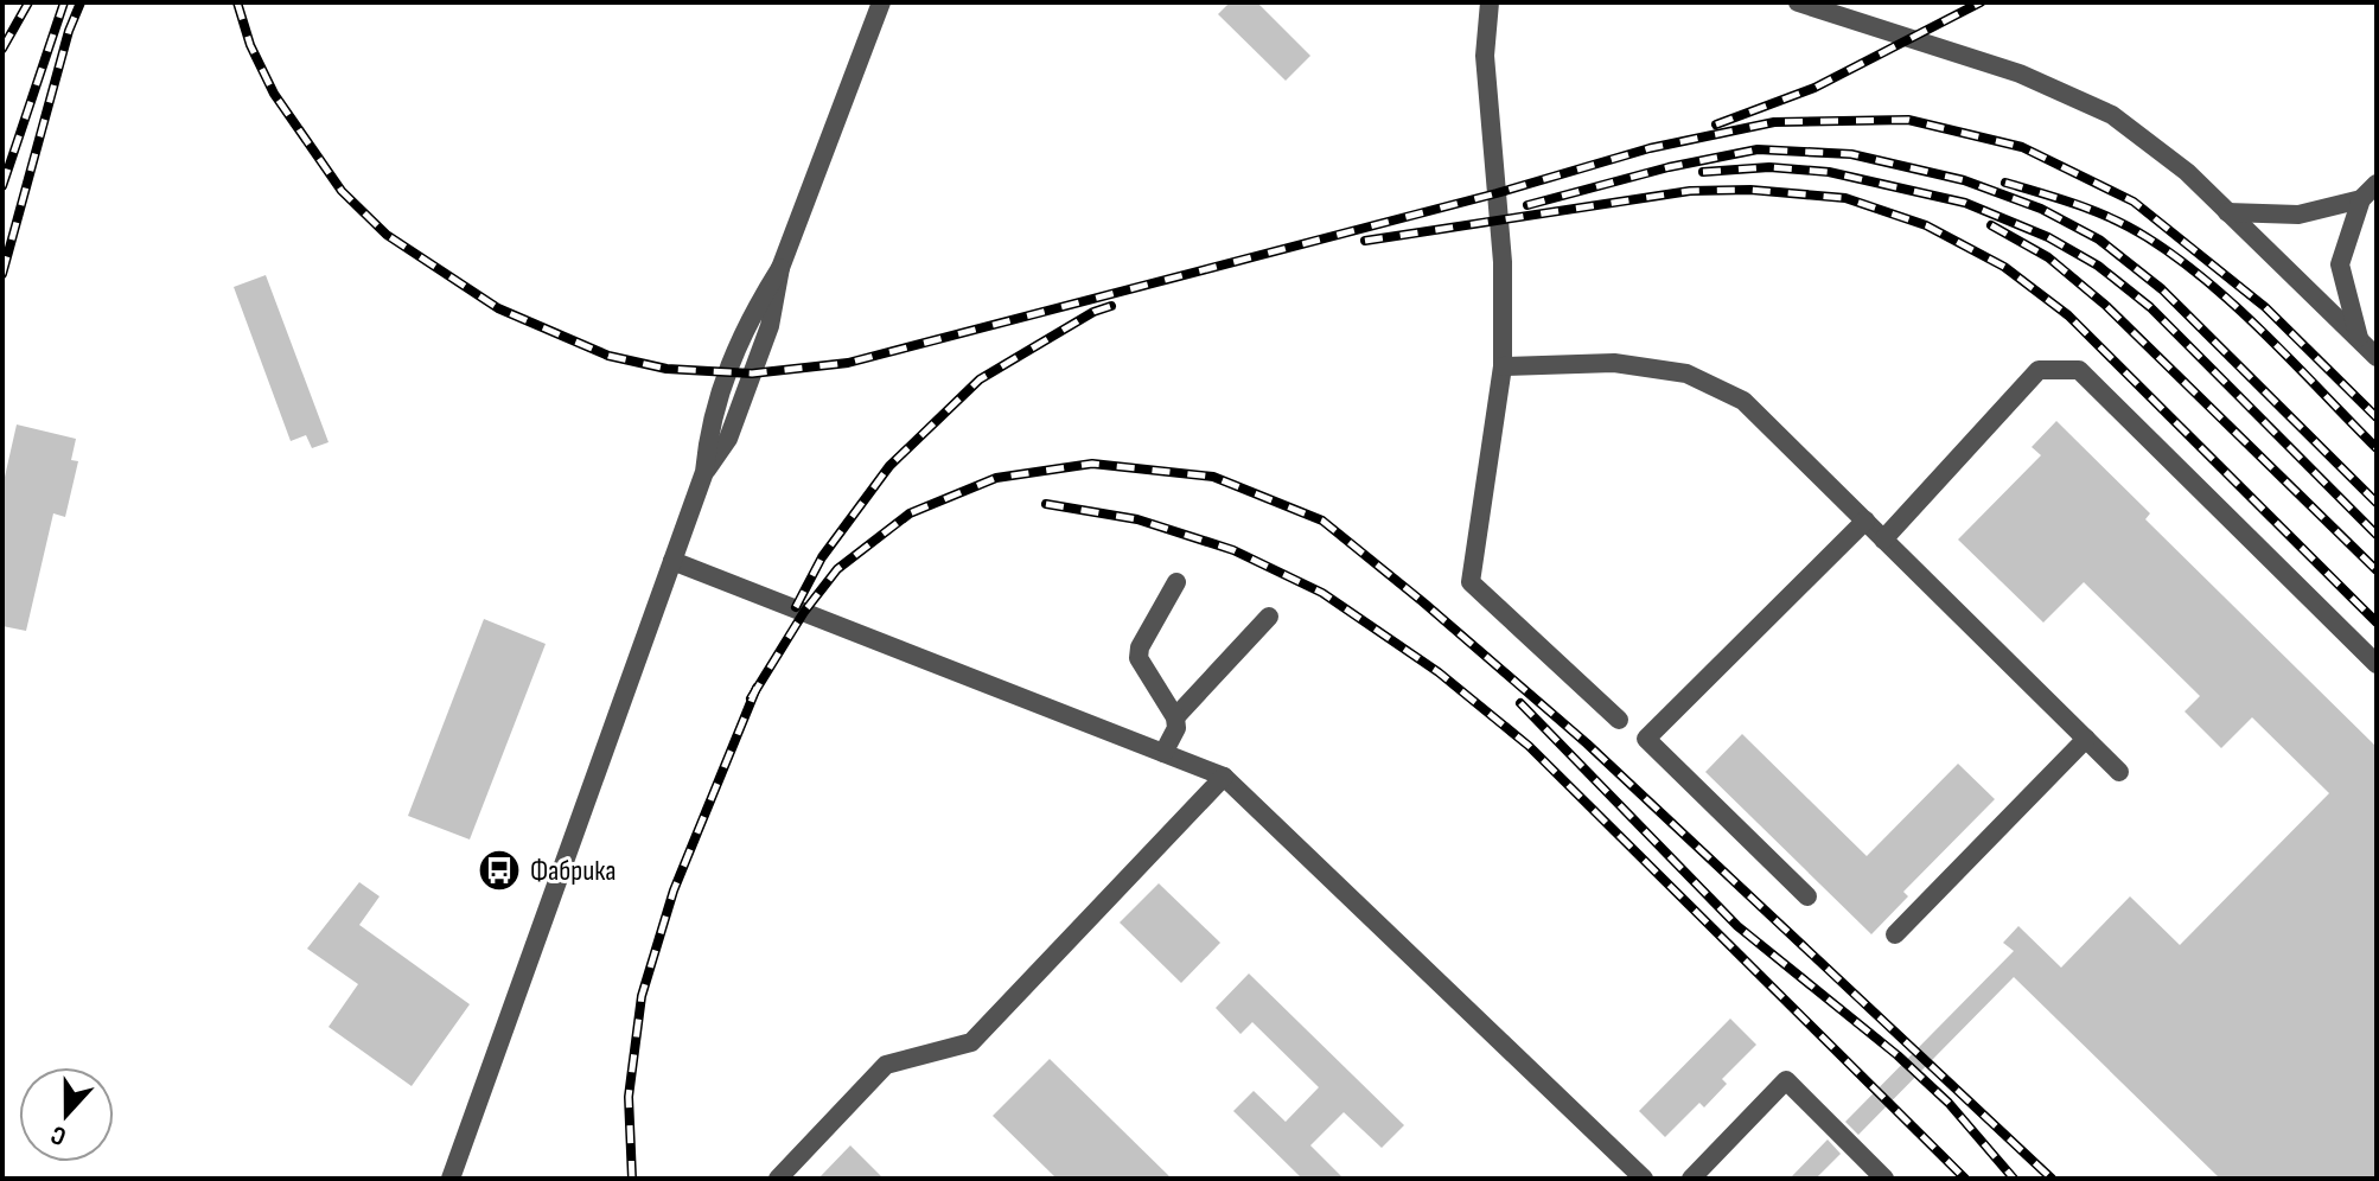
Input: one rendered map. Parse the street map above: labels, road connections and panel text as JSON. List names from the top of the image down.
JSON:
{
  "places": {
    "bus stop": ["Фабрика"]
  },
  "north": "bottom"
}
